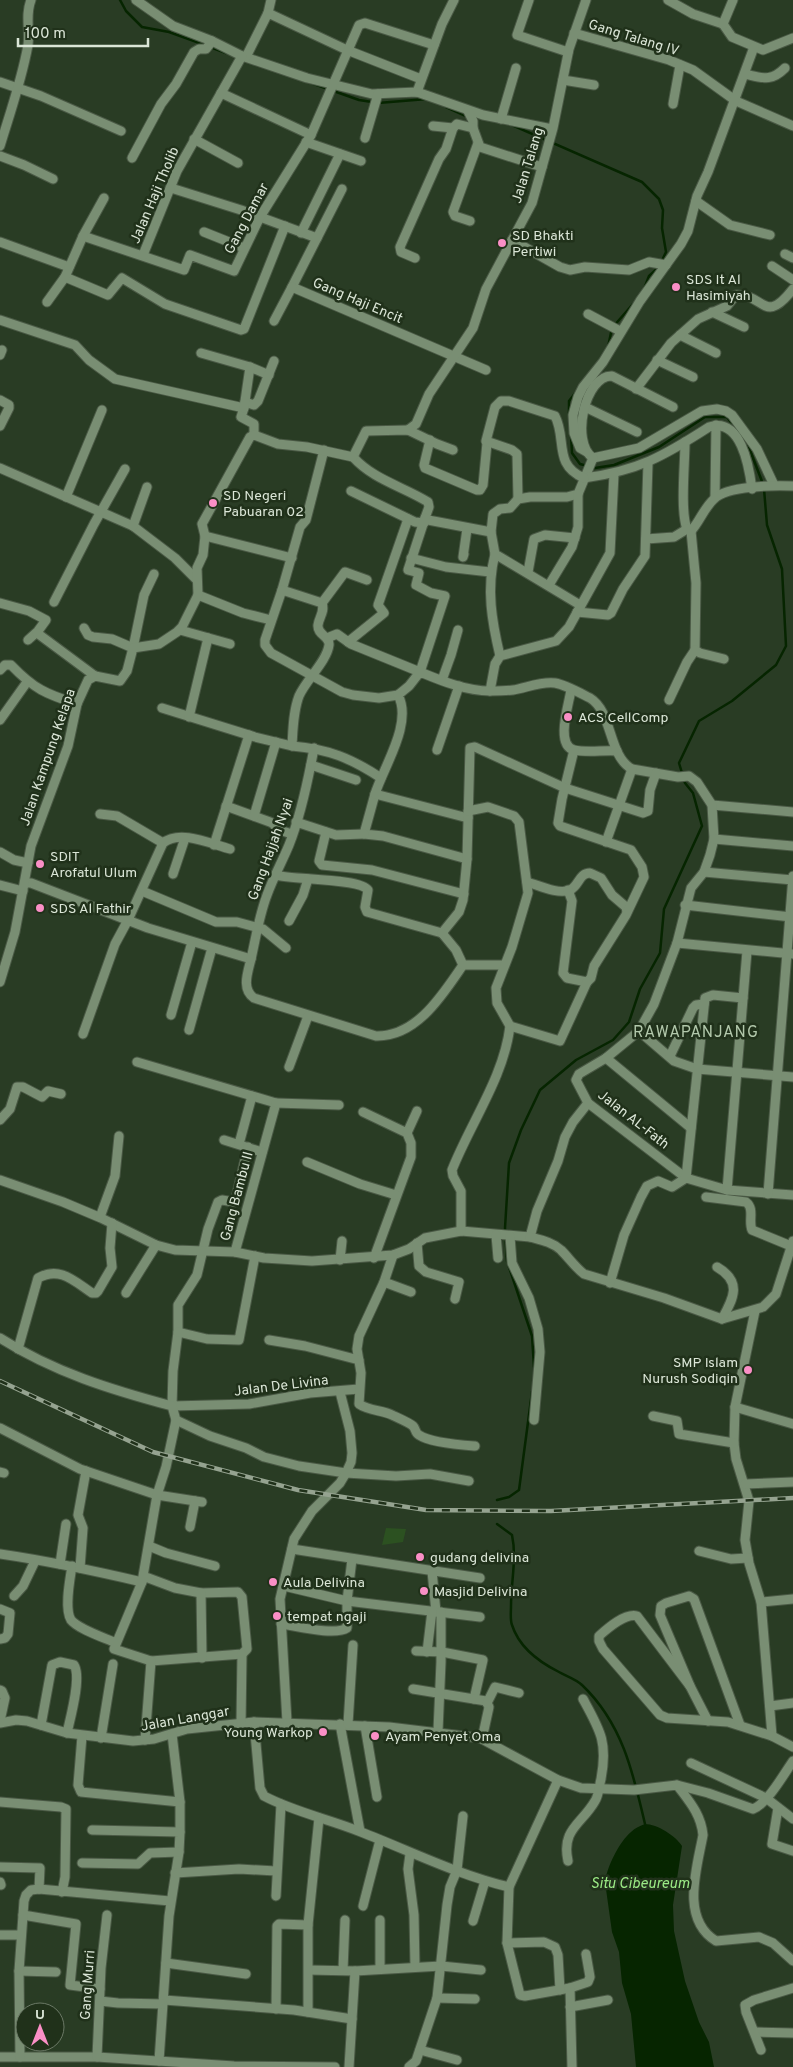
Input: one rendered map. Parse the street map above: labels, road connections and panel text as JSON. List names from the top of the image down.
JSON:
{
  "streets": {
    "street": [
      "Gang Talang IV",
      "Jalan Talang",
      "Jalan Haji Tholib",
      "Gang Damar",
      "Gang Haji Encit",
      "Jalan Kampung Kelapa",
      "Gang Hajjah Nyai",
      "Jalan AL-Fath",
      "Gang Bambu II",
      "Jalan De Livina",
      "Jalan Langgar",
      "Gang Murri"
    ]
  },
  "crossings": [
    ["Gang Talang IV", "Jalan Talang"],
    ["Jalan Talang", "Gang Haji Encit"],
    ["Jalan Haji Tholib", "Gang Damar"],
    ["Jalan De Livina", "Jalan Langgar"]
  ],
  "districts": ["RAWAPANJANG"],
  "water": ["Situ Cibeureum"],
  "places": [
    "SD Bhakti Pertiwi",
    "SDS It Al Hasimiyah",
    "SD Negeri Pabuaran 02",
    "ACS CellComp",
    "SDIT Arofatul Ulum",
    "SDS Al Fathir",
    "SMP Islam Nurush Sodiqin",
    "gudang delivina",
    "Aula Delivina",
    "Masjid Delivina",
    "tempat ngaji",
    "Young Warkop",
    "Ayam Penyet Oma"
  ],
  "scale_bar": "100 m",
  "north": "top"
}
